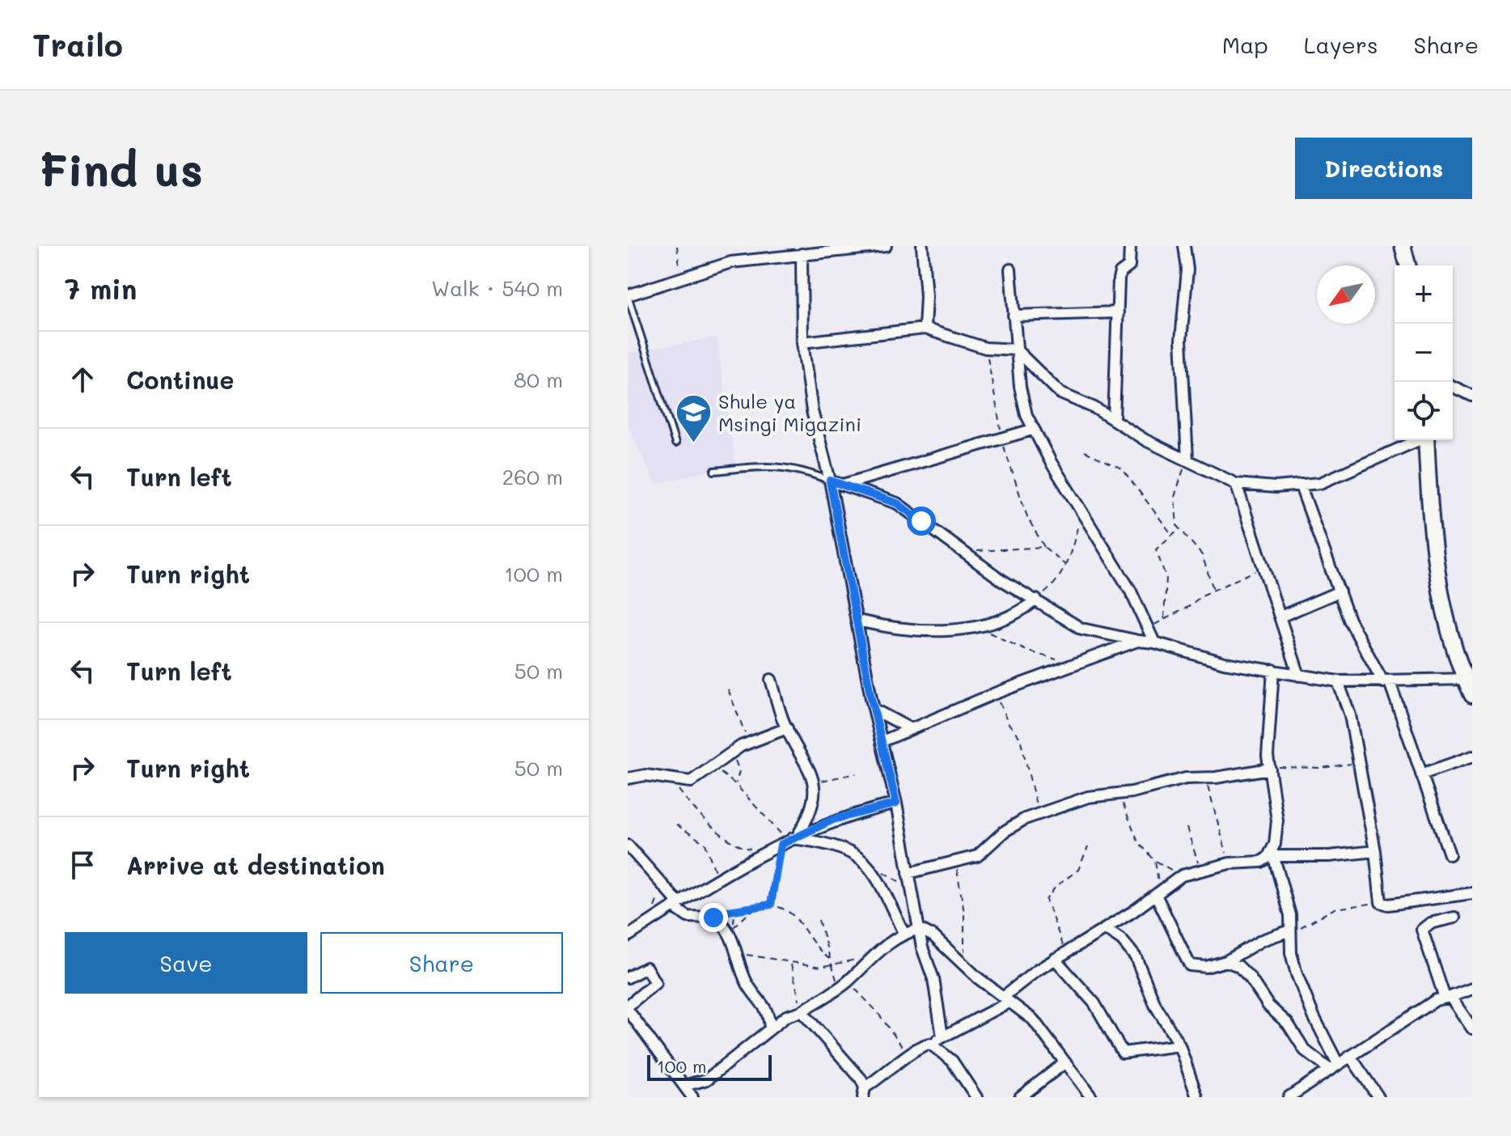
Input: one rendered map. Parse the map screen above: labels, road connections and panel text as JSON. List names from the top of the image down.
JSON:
{
  "places": {
    "school or university": ["Shule ya Msingi Migazini"]
  },
  "scale_bar": "100 m",
  "north": "bottom left",
  "page": {
    "header": "Trailo",
    "nav": ["Map", "Layers", "Share"],
    "buttons": [
      "Directions",
      ["Save", "Share"]
    ],
    "title": "Find us",
    "heading": ["7 min", "Walk · 540 m"],
    "map_buttons": ["+", "−"],
    "list": [
      ["Continue", "80 m"],
      ["Turn left", "260 m"],
      ["Turn right", "100 m"],
      ["Turn left", "50 m"],
      ["Turn right", "50 m"],
      "Arrive at destination"
    ],
    "scale": "100 m"
  }
}
